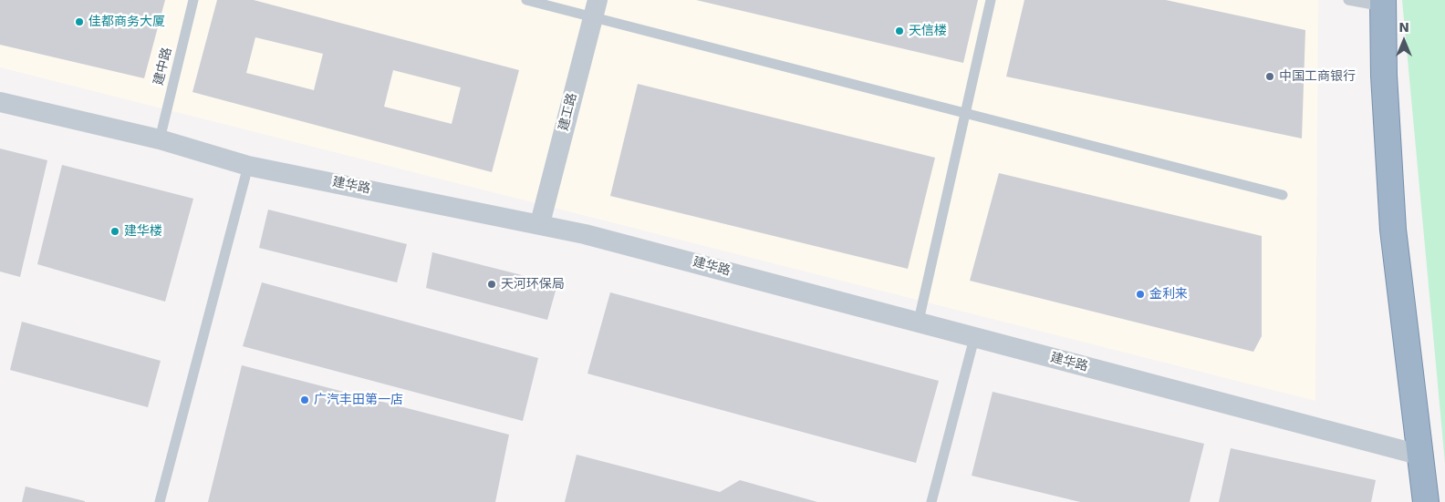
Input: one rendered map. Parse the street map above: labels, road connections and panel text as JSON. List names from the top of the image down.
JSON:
{
  "streets": {
    "street": ["建工路", "建华路"],
    "lane": ["建中路"]
  },
  "crossings": [
    ["建中路", "建华路"],
    ["建工路", "建华路"]
  ],
  "places": [
    "佳都商务大厦",
    "天信楼",
    "中国工商银行",
    "建华楼",
    "天河环保局",
    "金利来",
    "广汽丰田第一店"
  ],
  "north": "top"
}
